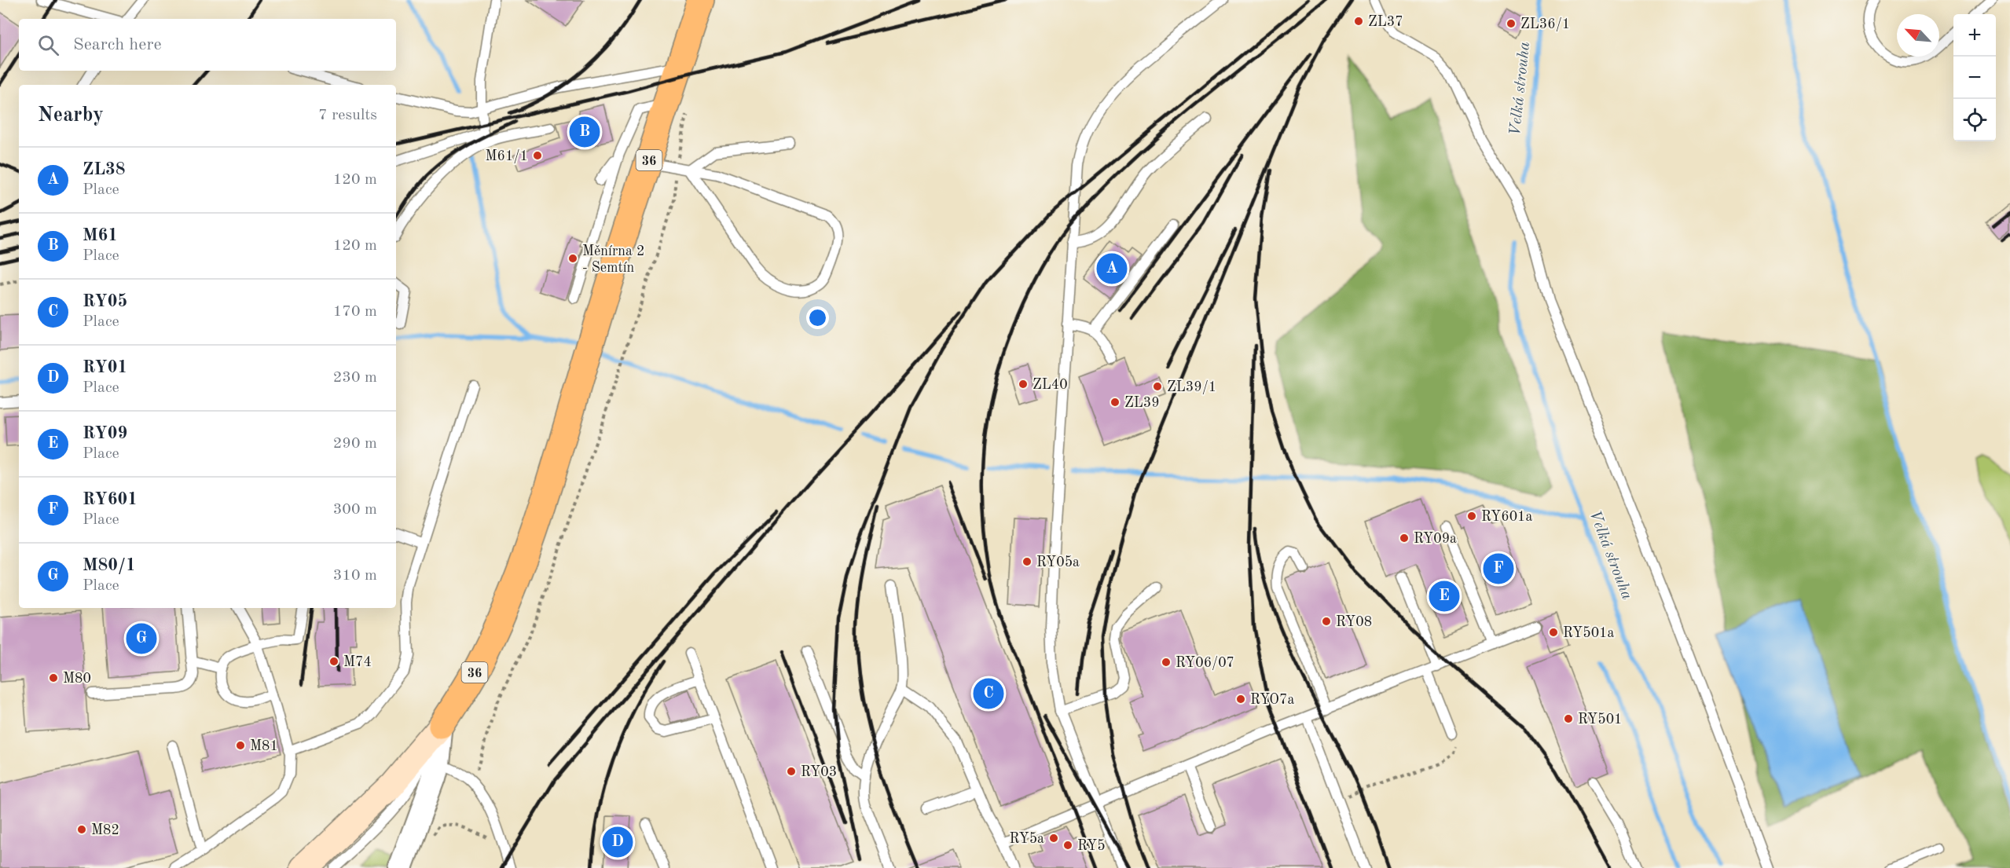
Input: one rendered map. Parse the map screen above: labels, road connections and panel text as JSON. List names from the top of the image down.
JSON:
{
  "streets": {
    "main road": ["36"]
  },
  "water": ["Velká strouha"],
  "places": [
    "ZL37",
    "ZL36/1",
    "M61/1",
    "Měnírna 2 - Semtín",
    "ZL40",
    "ZL39/1",
    "ZL39",
    "RY601a",
    "RY09a",
    "RY05a",
    "RY08",
    "RY501a",
    "M74",
    "RY06/07",
    "M80",
    "RYO7a",
    "RY501",
    "M81",
    "RY03",
    "M82",
    "RY5a",
    "RY5"
  ],
  "north": "top left",
  "page": {
    "map_buttons": ["+", "−"],
    "search": "Search here",
    "heading": ["Nearby", "7 results"],
    "pins": [
      "B",
      "A",
      "F",
      "E",
      "G",
      "C",
      "D"
    ],
    "list": [
      {
        "mark": "A",
        "name": "ZL38",
        "note": "Place",
        "value": "120 m"
      },
      {
        "mark": "B",
        "name": "M61",
        "note": "Place",
        "value": "120 m"
      },
      {
        "mark": "C",
        "name": "RY05",
        "note": "Place",
        "value": "170 m"
      },
      {
        "mark": "D",
        "name": "RY01",
        "note": "Place",
        "value": "230 m"
      },
      {
        "mark": "E",
        "name": "RY09",
        "note": "Place",
        "value": "290 m"
      },
      {
        "mark": "F",
        "name": "RY601",
        "note": "Place",
        "value": "300 m"
      },
      {
        "mark": "G",
        "name": "M80/1",
        "note": "Place",
        "value": "310 m"
      }
    ]
  }
}
